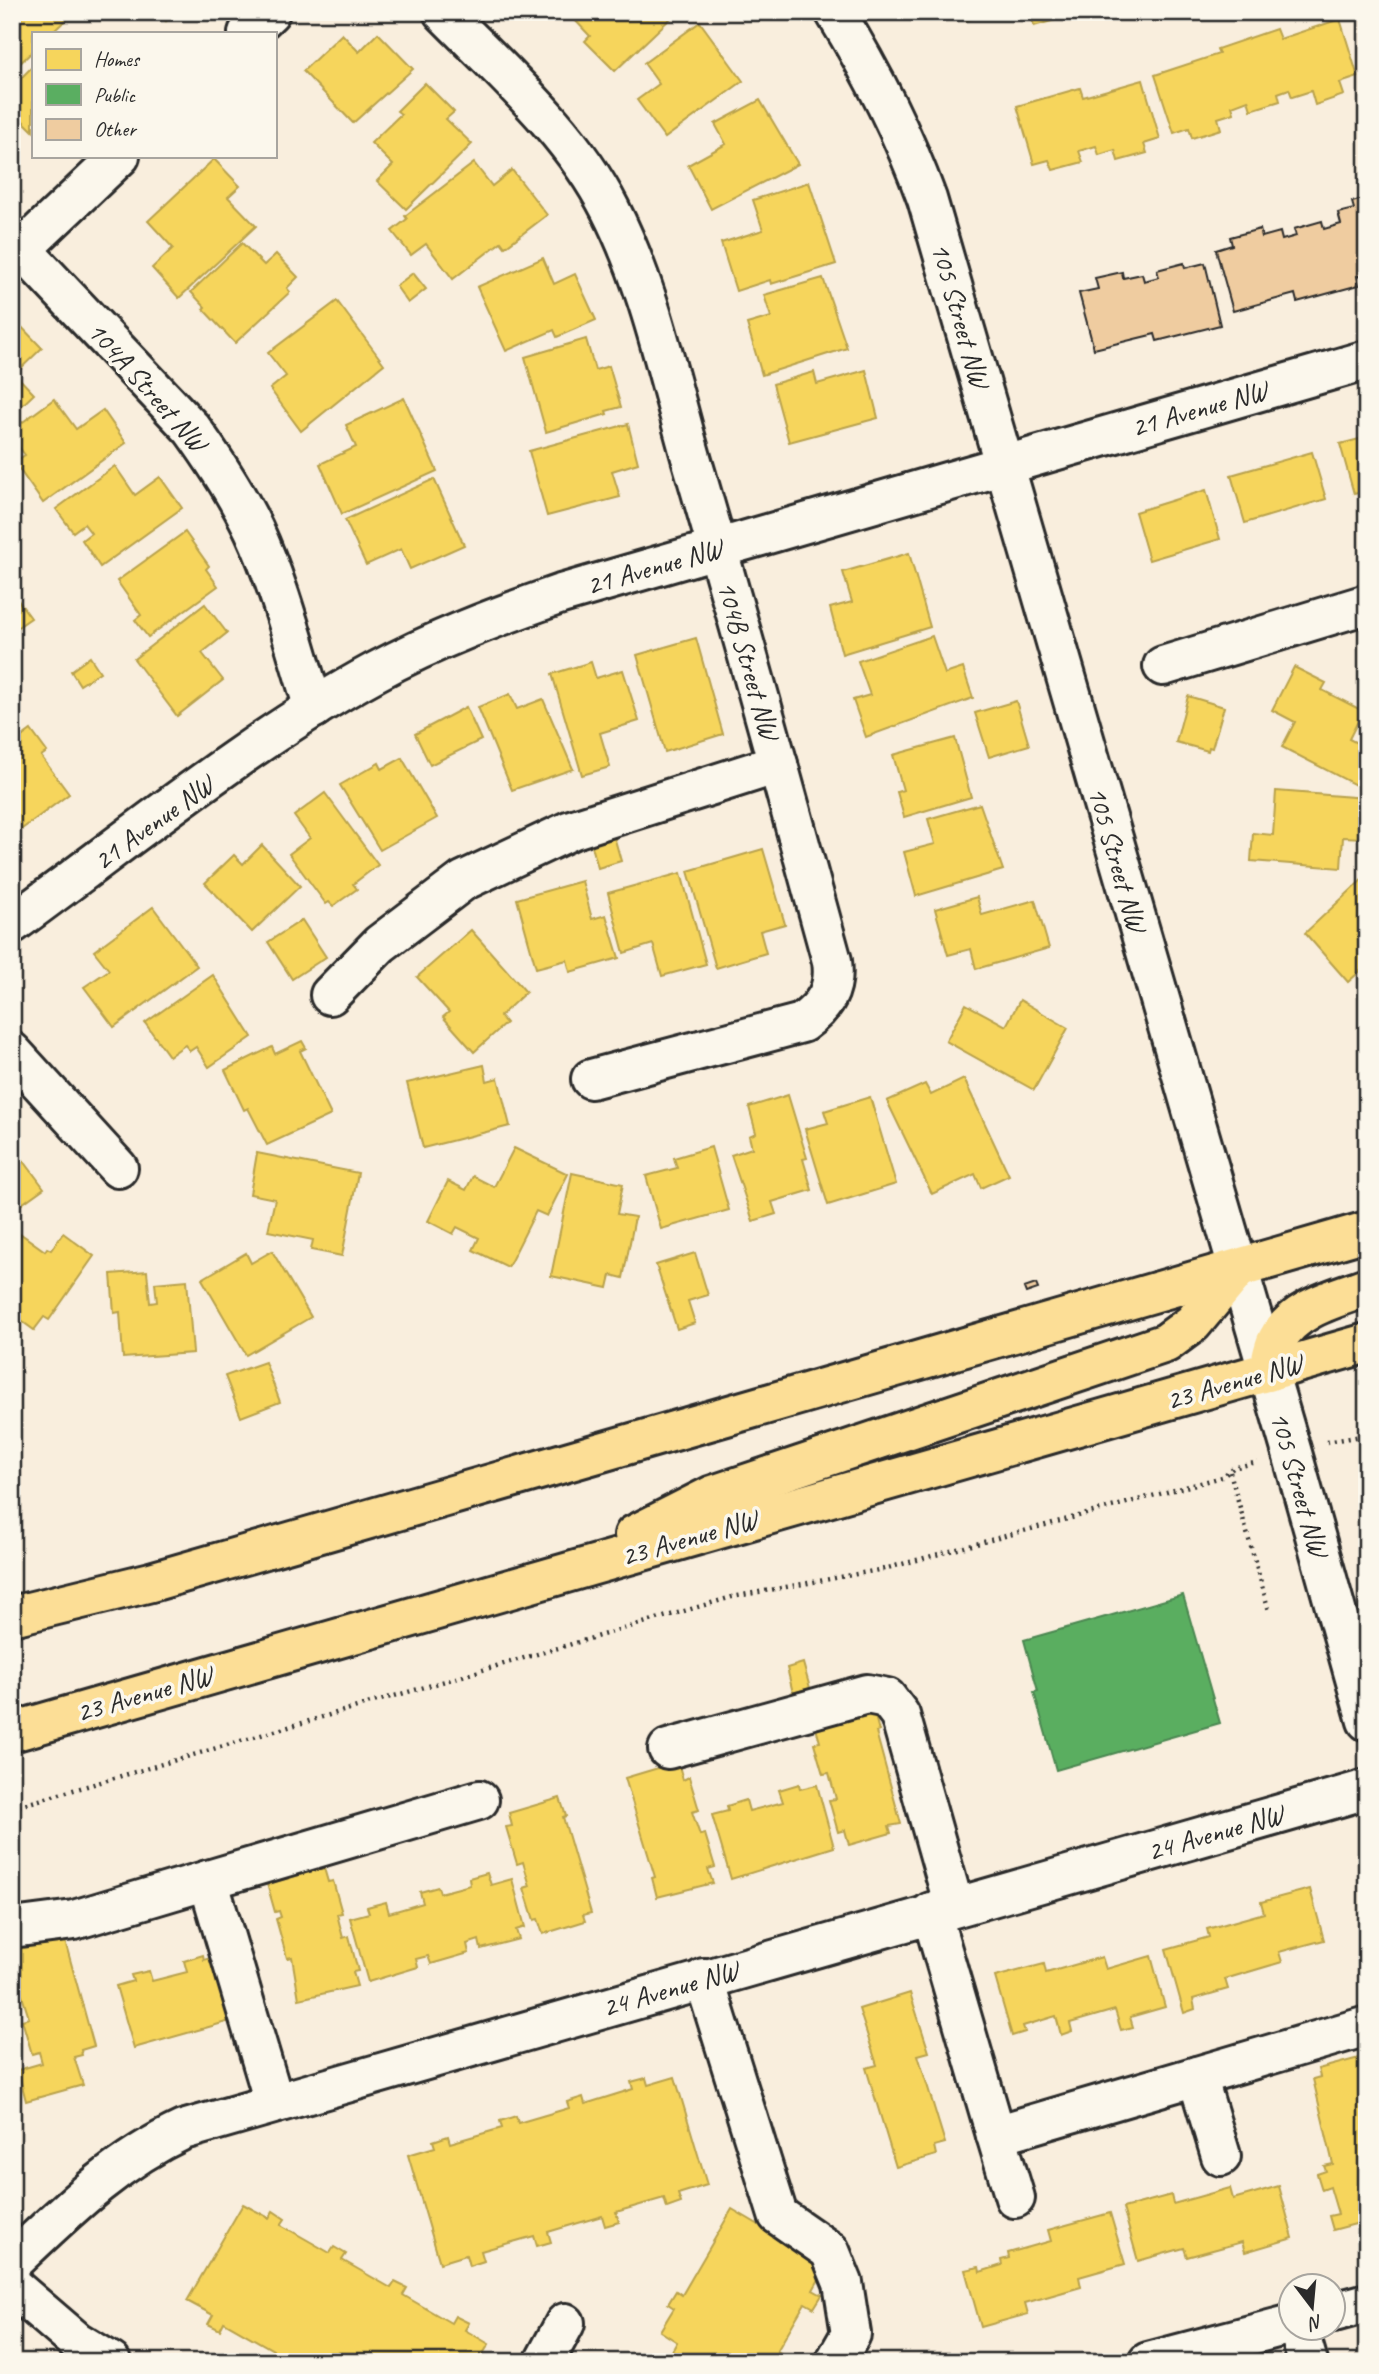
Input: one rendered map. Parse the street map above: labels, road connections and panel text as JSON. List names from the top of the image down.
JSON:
{
  "streets": {
    "main road": ["23 Avenue NW"],
    "street": [
      "105 Street NW",
      "104A Street NW",
      "21 Avenue NW",
      "104B Street NW",
      "24 Avenue NW"
    ]
  },
  "crossings": [
    ["105 Street NW", "21 Avenue NW"],
    ["105 Street NW", "23 Avenue NW"],
    ["104A Street NW", "21 Avenue NW"],
    ["21 Avenue NW", "104B Street NW"]
  ],
  "legend": ["Homes", "Public", "Other"],
  "north": "bottom"
}
